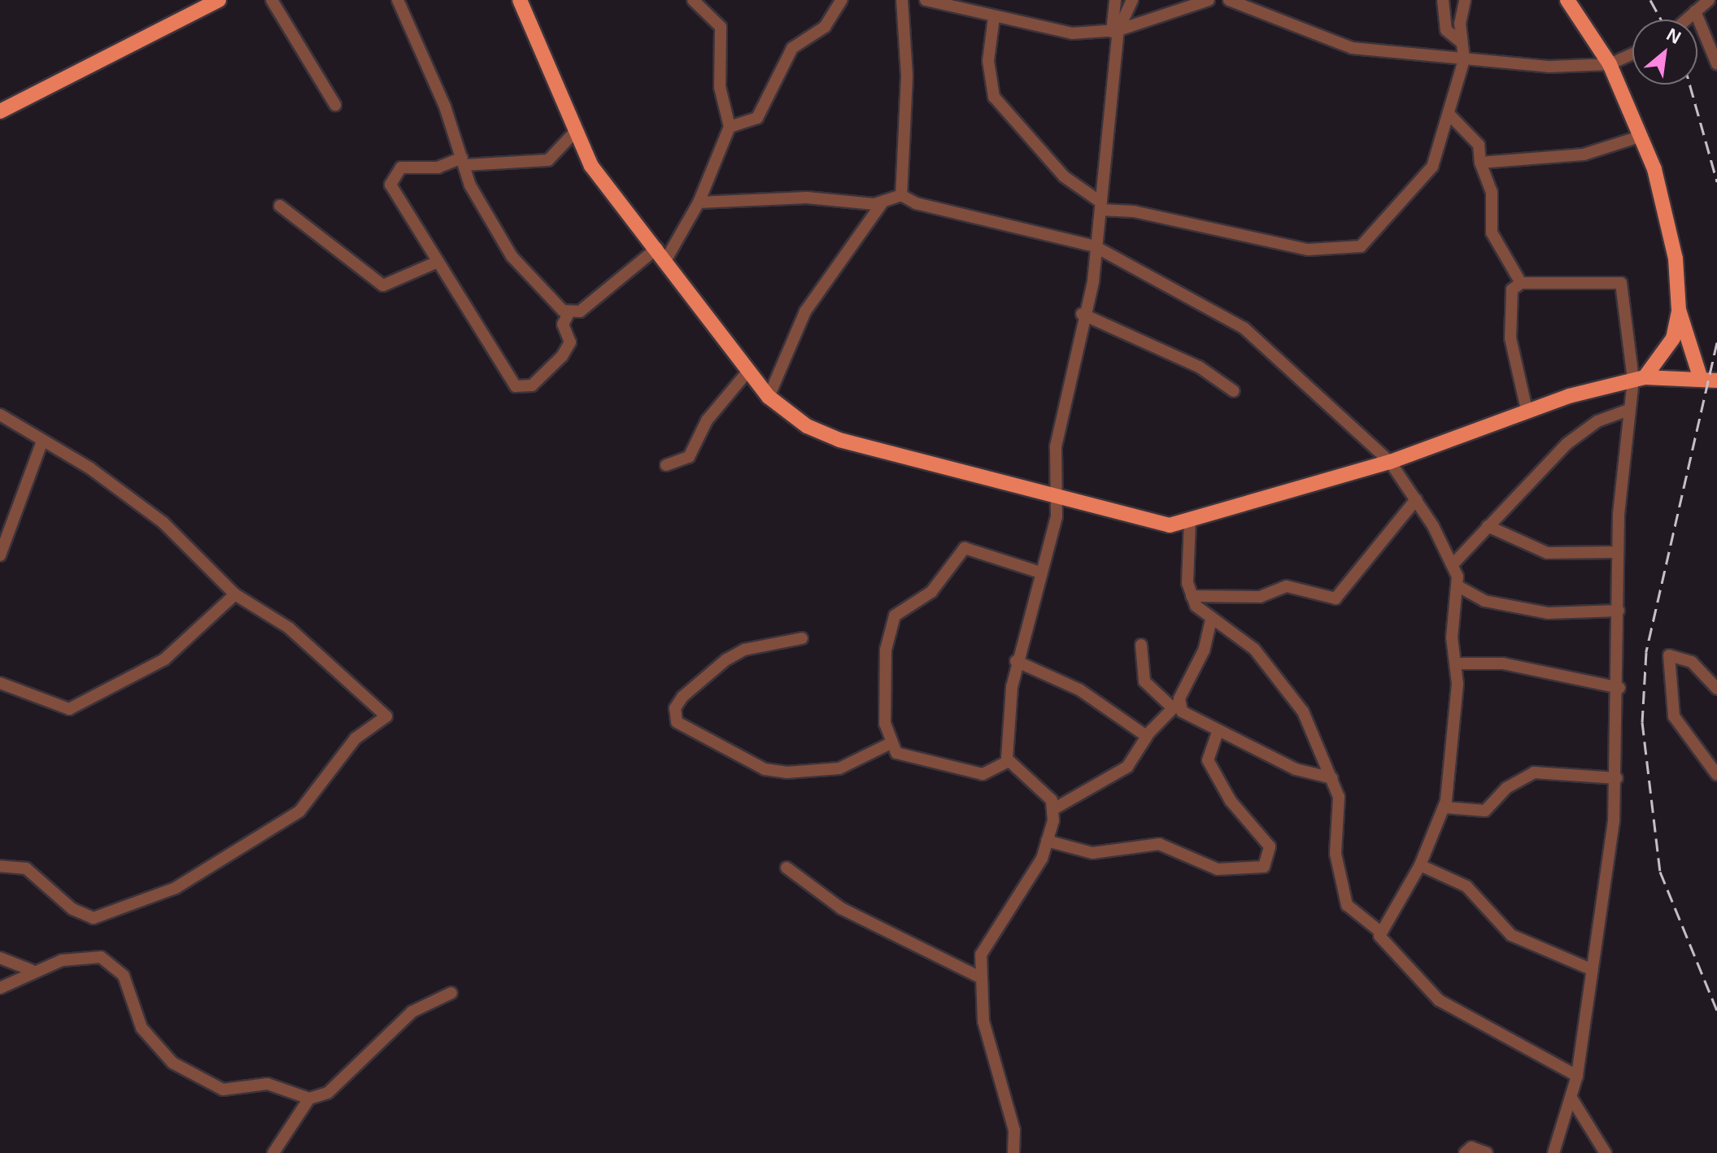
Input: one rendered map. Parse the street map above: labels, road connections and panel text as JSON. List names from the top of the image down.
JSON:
{
  "north": "top right"
}
